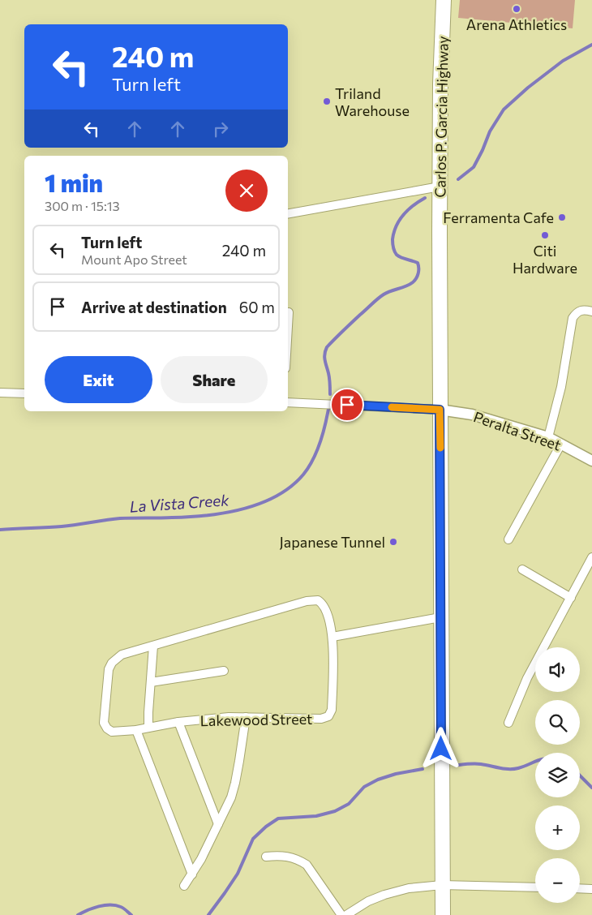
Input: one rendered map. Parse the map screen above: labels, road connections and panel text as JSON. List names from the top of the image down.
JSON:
{
  "streets": {
    "highway": ["Carlos P. Garcia Highway"],
    "street": ["Peralta Street", "Lakewood Street"]
  },
  "crossings": [
    ["Carlos P. Garcia Highway", "Peralta Street"]
  ],
  "water": ["La Vista Creek"],
  "places": [
    "Arena Athletics",
    "Triland Warehouse",
    "Ferramenta Cafe",
    "Citi Hardware",
    "Japanese Tunnel"
  ],
  "page": {
    "turn": ["240 m", "Turn left"],
    "heading": ["1 min", "300 m · 15:13"],
    "list": [
      {
        "name": "Turn left",
        "note": "Mount Apo Street",
        "value": "240 m"
      },
      {
        "name": "Arrive at destination",
        "value": "60 m"
      }
    ],
    "buttons": ["Exit", "Share"],
    "map_buttons": ["+", "−"]
  }
}
